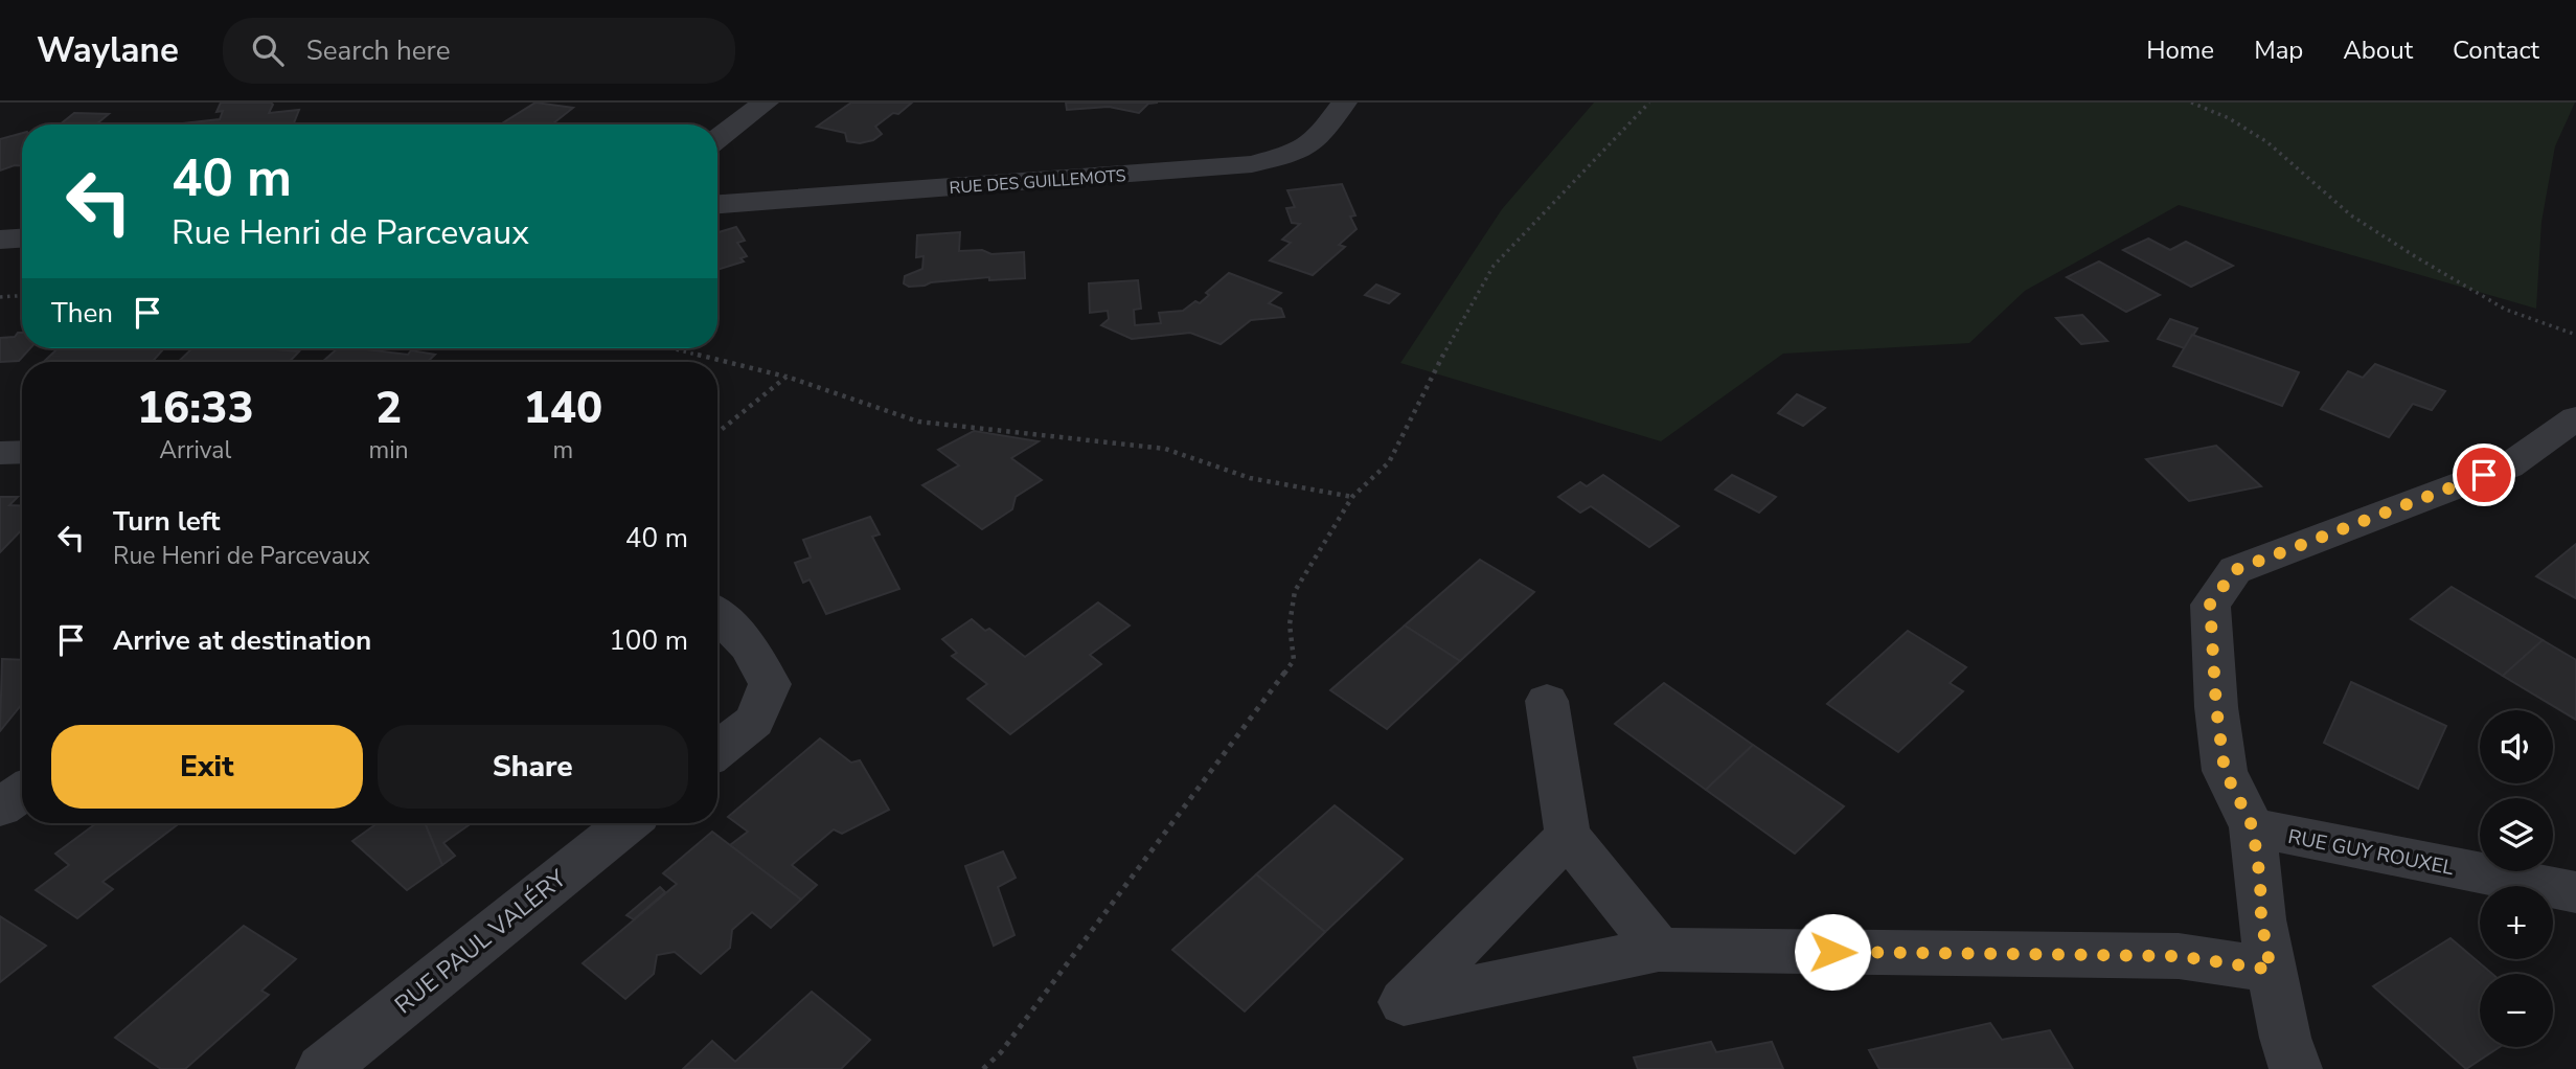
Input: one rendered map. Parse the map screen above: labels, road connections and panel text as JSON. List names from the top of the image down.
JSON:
{
  "streets": {
    "street": ["RUE DES GUILLEMOTS", "RUE GUY ROUXEL", "RUE PAUL VALÉRY"]
  },
  "page": {
    "header": "Waylane",
    "search": "Search here",
    "nav": [
      "Home",
      "Map",
      "About",
      "Contact"
    ],
    "turn": ["40 m", "Rue Henri de Parcevaux"],
    "then": "Then",
    "eta": [
      "16:33",
      "Arrival",
      "2",
      "min",
      "140",
      "m"
    ],
    "list": [
      {
        "name": "Turn left",
        "note": "Rue Henri de Parcevaux",
        "value": "40 m"
      },
      {
        "name": "Arrive at destination",
        "value": "100 m"
      }
    ],
    "map_buttons": ["+", "−"],
    "buttons": ["Exit", "Share"]
  }
}
